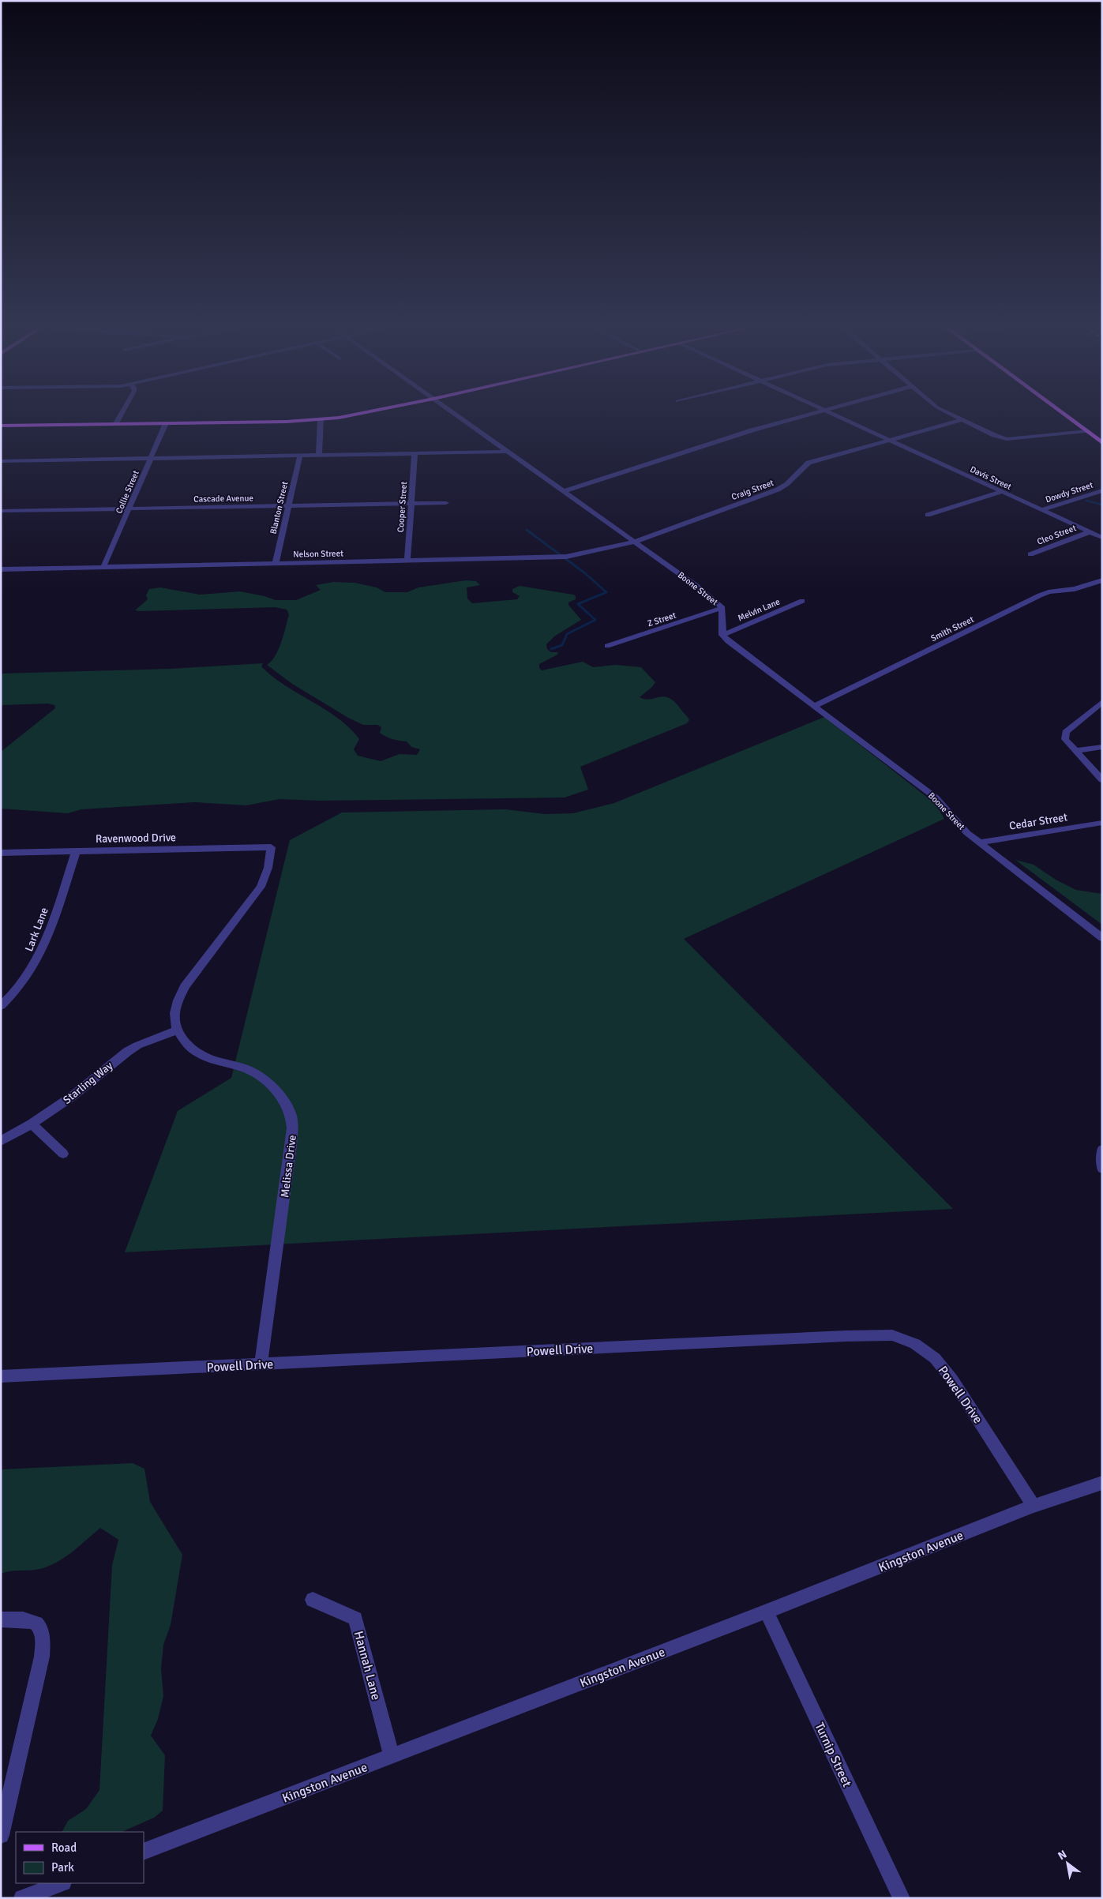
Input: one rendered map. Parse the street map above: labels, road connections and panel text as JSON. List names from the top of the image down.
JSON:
{
  "streets": {
    "street": [
      "Davis Street",
      "Craig Street",
      "Collie Street",
      "Dowdy Street",
      "Cascade Avenue",
      "Cooper Street",
      "Blanton Street",
      "Cleo Street",
      "Nelson Street",
      "Boone Street",
      "Melvin Lane",
      "Z Street",
      "Smith Street",
      "Cedar Street",
      "Ravenwood Drive",
      "Lark Lane",
      "Starling Way",
      "Melissa Drive",
      "Powell Drive",
      "Kingston Avenue",
      "Hannah Lane",
      "Turnip Street"
    ]
  },
  "crossings": [
    ["Davis Street", "Craig Street"],
    ["Davis Street", "Dowdy Street"],
    ["Davis Street", "Cleo Street"],
    ["Craig Street", "Nelson Street"],
    ["Craig Street", "Boone Street"],
    ["Collie Street", "Cascade Avenue"],
    ["Collie Street", "Nelson Street"],
    ["Cascade Avenue", "Cooper Street"],
    ["Cascade Avenue", "Blanton Street"],
    ["Cooper Street", "Nelson Street"],
    ["Blanton Street", "Nelson Street"],
    ["Nelson Street", "Boone Street"],
    ["Boone Street", "Melvin Lane"],
    ["Boone Street", "Z Street"],
    ["Boone Street", "Smith Street"],
    ["Boone Street", "Cedar Street"],
    ["Ravenwood Drive", "Lark Lane"],
    ["Ravenwood Drive", "Starling Way"],
    ["Ravenwood Drive", "Melissa Drive"],
    ["Starling Way", "Melissa Drive"],
    ["Melissa Drive", "Powell Drive"],
    ["Powell Drive", "Kingston Avenue"],
    ["Kingston Avenue", "Hannah Lane"],
    ["Kingston Avenue", "Turnip Street"]
  ],
  "legend": ["Road", "Park"],
  "north": "top left"
}
